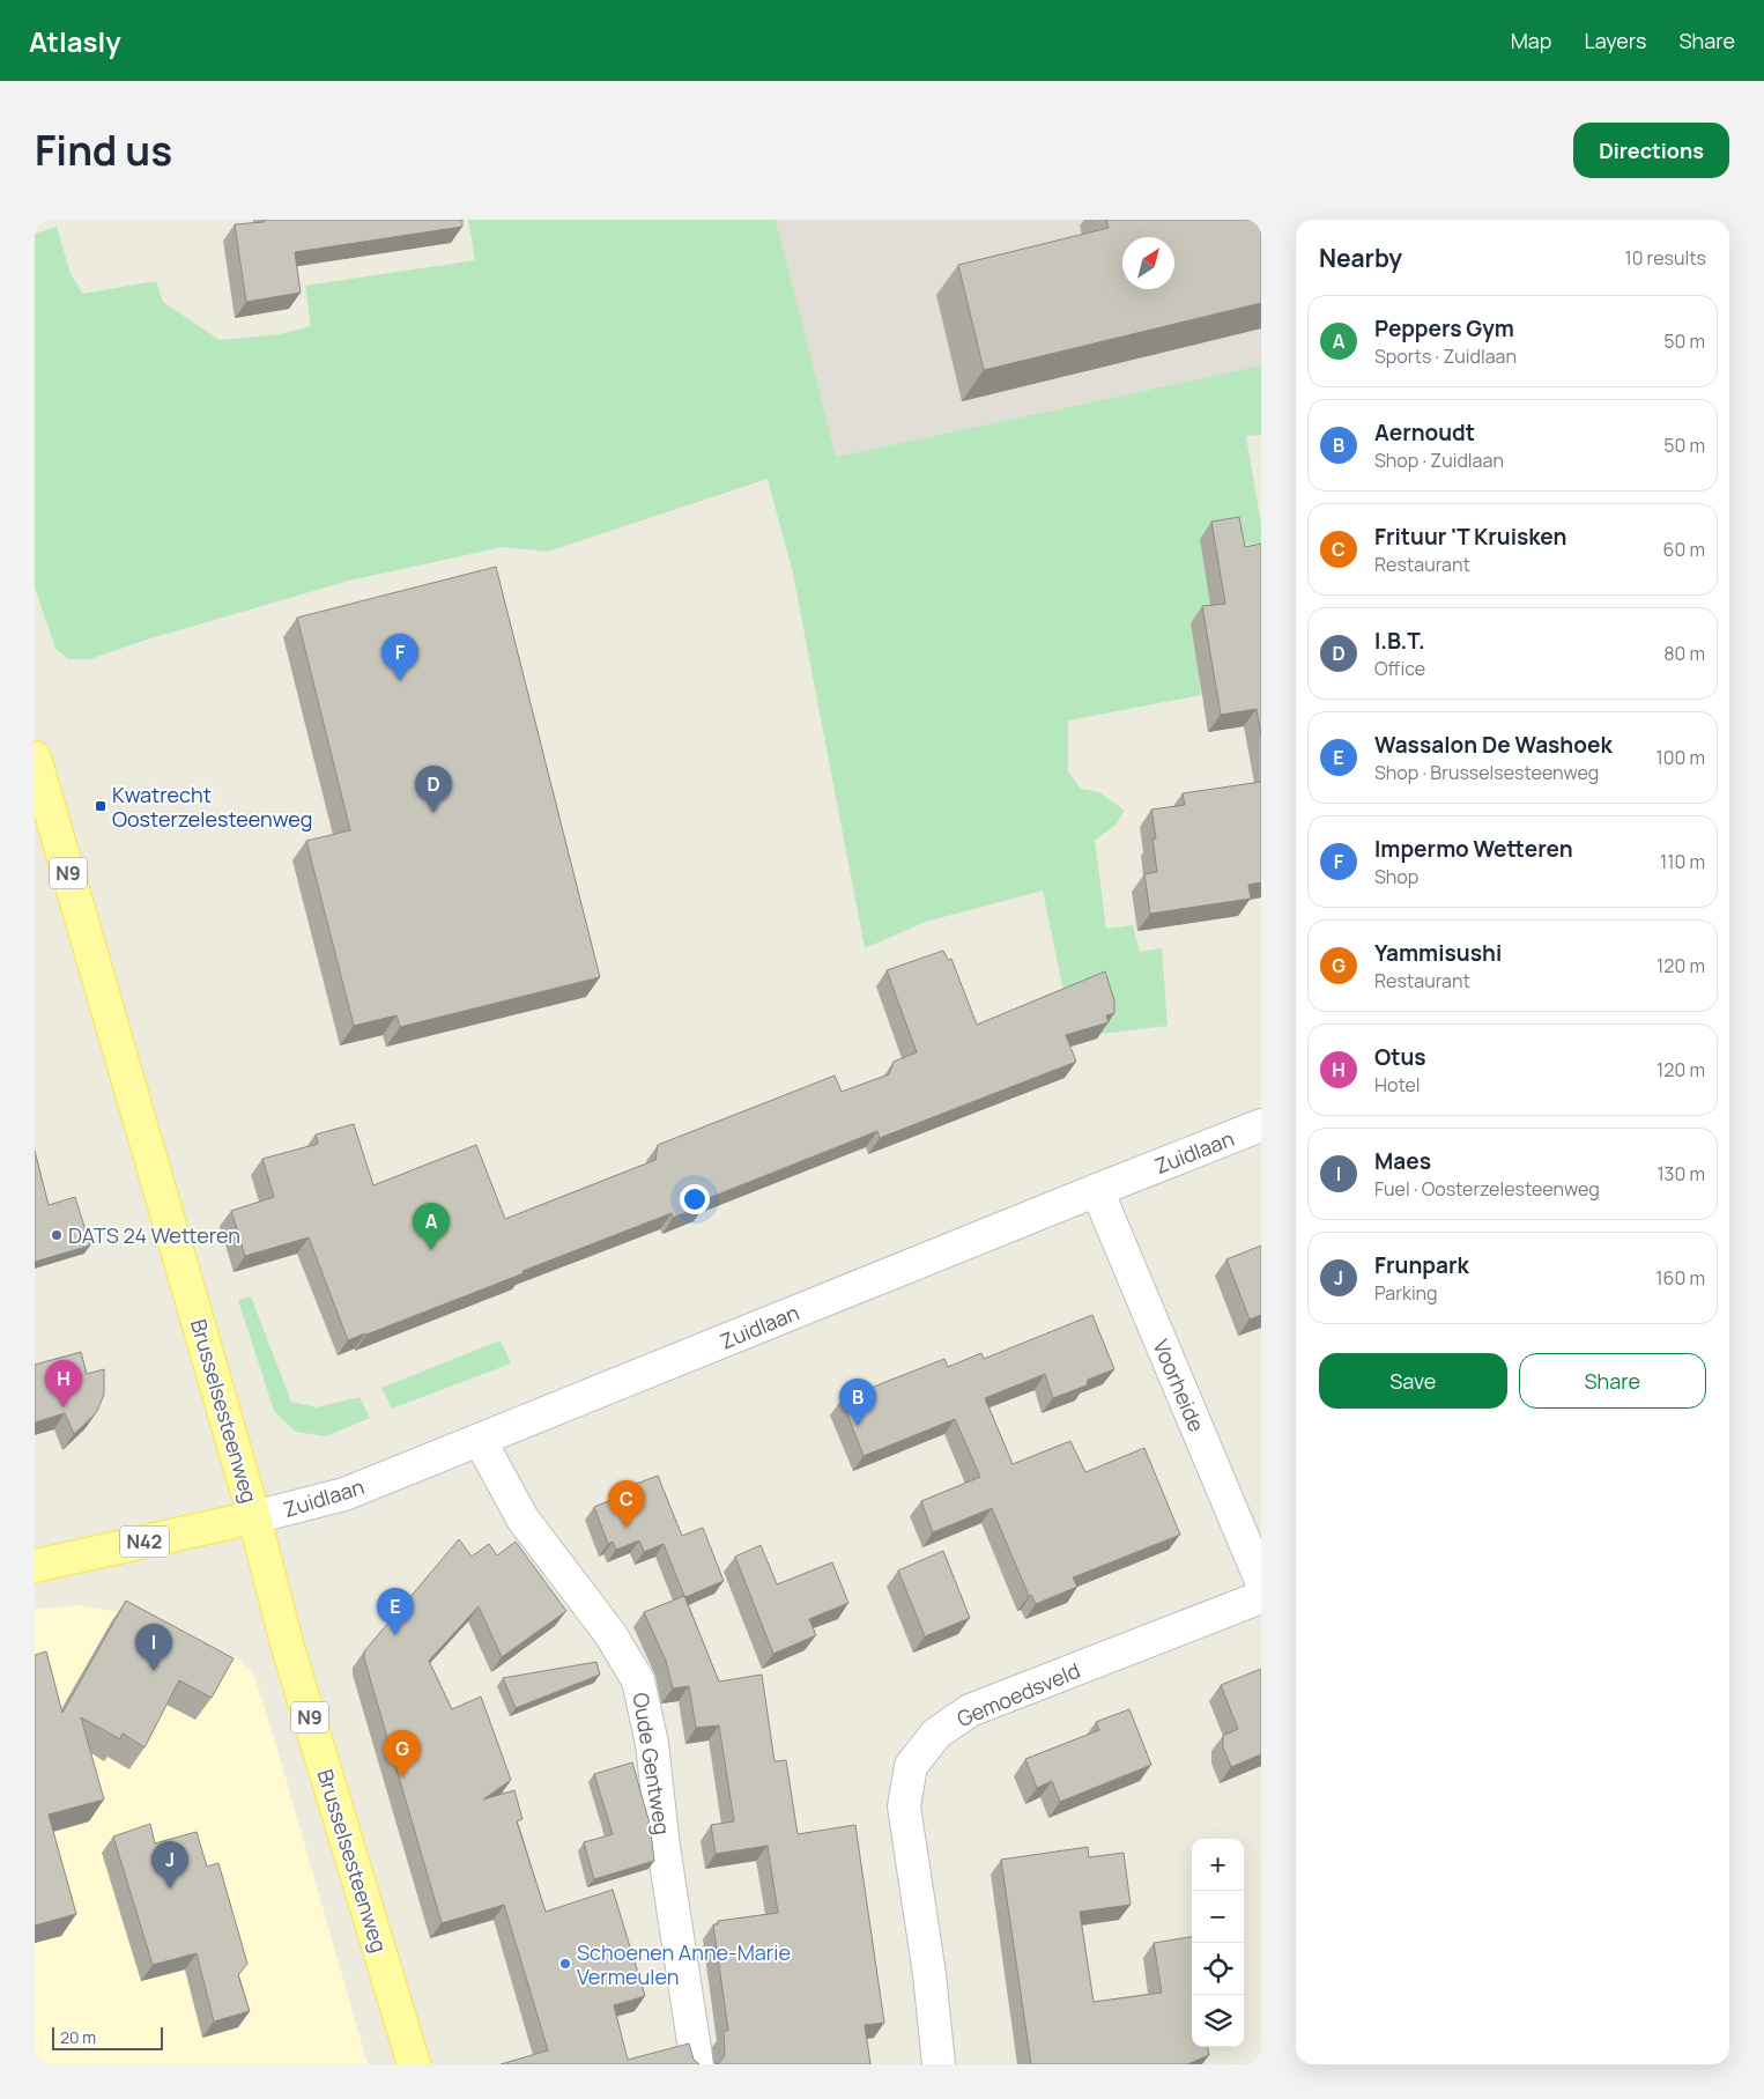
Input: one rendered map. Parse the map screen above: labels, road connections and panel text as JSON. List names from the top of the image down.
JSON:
{
  "streets": {
    "main road": ["N9", "Brusselsesteenweg", "N42"],
    "street": [
      "Zuidlaan",
      "Voorheide",
      "Gemoedsveld",
      "Oude Gentweg"
    ]
  },
  "crossings": [
    ["Zuidlaan", "Voorheide"],
    ["Zuidlaan", "Brusselsesteenweg"],
    ["Zuidlaan", "N42"],
    ["Zuidlaan", "Oude Gentweg"],
    ["Brusselsesteenweg", "N42"]
  ],
  "places": {
    "transit": ["Kwatrecht Oosterzelesteenweg"],
    "other": ["DATS 24 Wetteren", "Schoenen Anne-Marie Vermeulen"]
  },
  "scale_bar": "20 m",
  "north": "top right",
  "page": {
    "header": "Atlasly",
    "nav": ["Map", "Layers", "Share"],
    "title": "Find us",
    "buttons": [
      "Directions",
      ["Save", "Share"]
    ],
    "heading": ["Nearby", "10 results"],
    "list": [
      {
        "mark": "A",
        "name": "Peppers Gym",
        "note": "Sports · Zuidlaan",
        "value": "50 m"
      },
      {
        "mark": "B",
        "name": "Aernoudt",
        "note": "Shop · Zuidlaan",
        "value": "50 m"
      },
      {
        "mark": "C",
        "name": "Frituur 'T Kruisken",
        "note": "Restaurant",
        "value": "60 m"
      },
      {
        "mark": "D",
        "name": "I.B.T.",
        "note": "Office",
        "value": "80 m"
      },
      {
        "mark": "E",
        "name": "Wassalon De Washoek",
        "note": "Shop · Brusselsesteenweg",
        "value": "100 m"
      },
      {
        "mark": "F",
        "name": "Impermo Wetteren",
        "note": "Shop",
        "value": "110 m"
      },
      {
        "mark": "G",
        "name": "Yammisushi",
        "note": "Restaurant",
        "value": "120 m"
      },
      {
        "mark": "H",
        "name": "Otus",
        "note": "Hotel",
        "value": "120 m"
      },
      {
        "mark": "I",
        "name": "Maes",
        "note": "Fuel · Oosterzelesteenweg",
        "value": "130 m"
      },
      {
        "mark": "J",
        "name": "Frunpark",
        "note": "Parking",
        "value": "160 m"
      }
    ],
    "pins": [
      "F",
      "D",
      "A",
      "H",
      "B",
      "C",
      "E",
      "I",
      "G",
      "J"
    ],
    "map_buttons": ["+", "−"],
    "scale": "20 m"
  }
}
